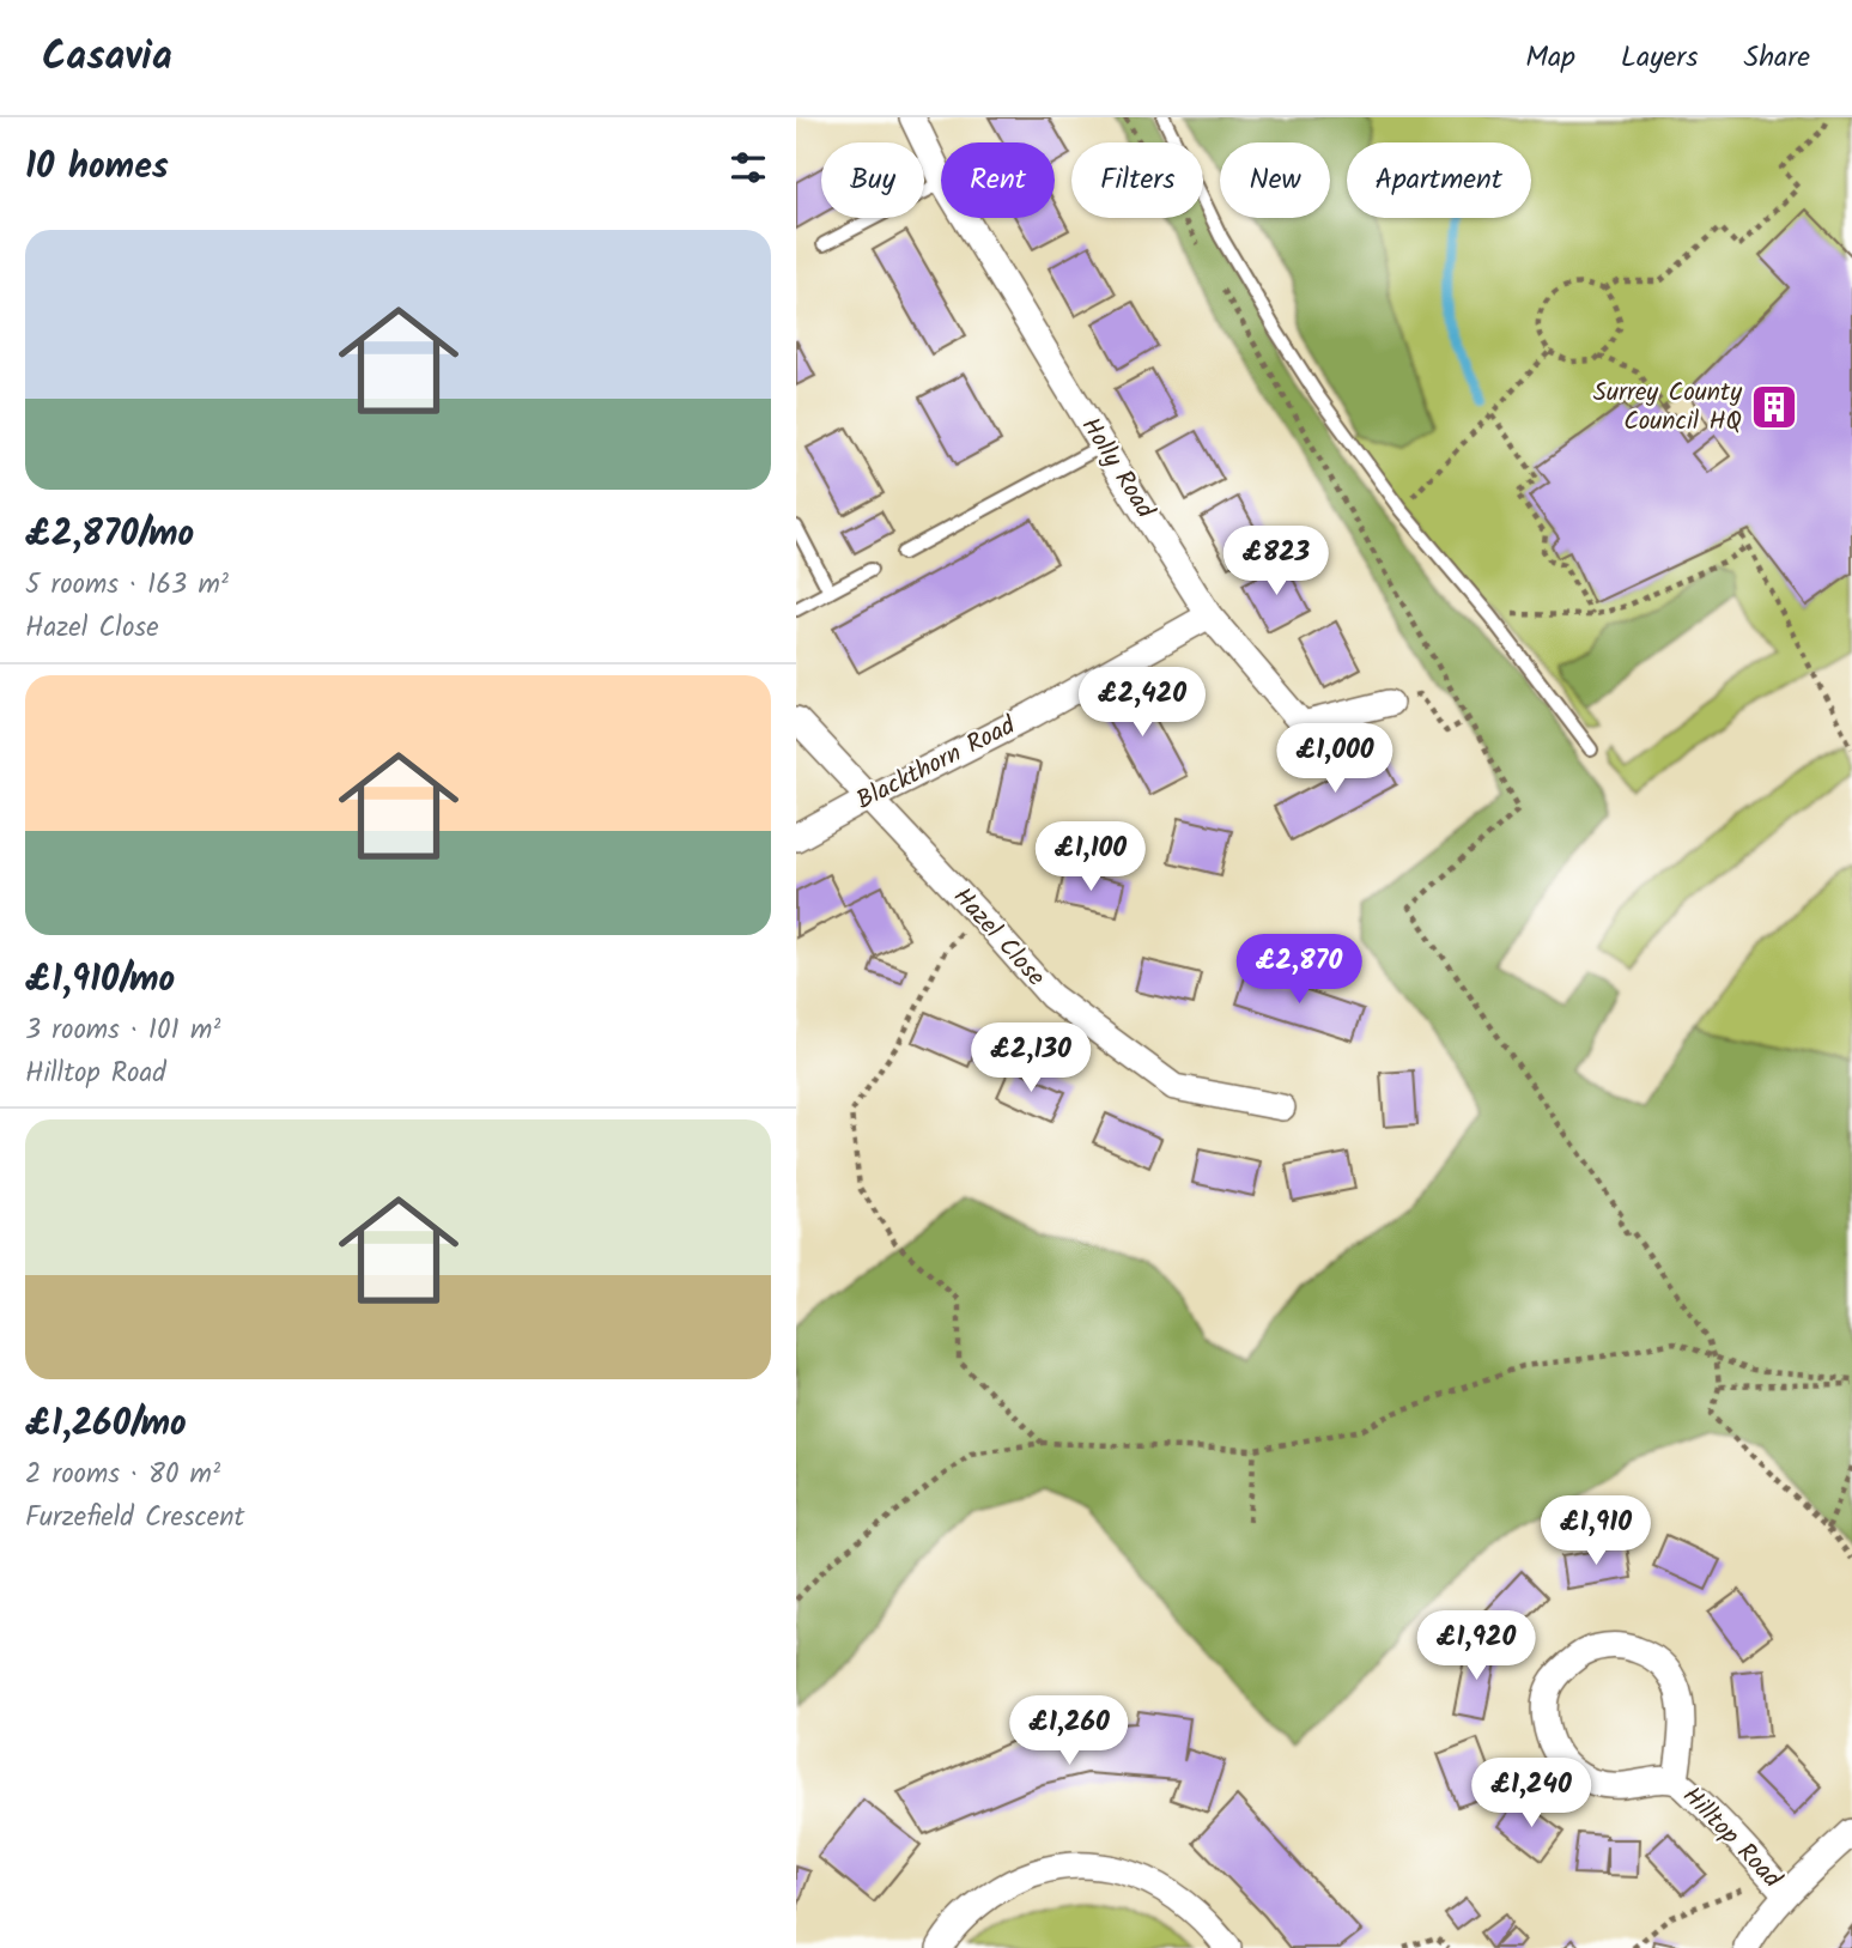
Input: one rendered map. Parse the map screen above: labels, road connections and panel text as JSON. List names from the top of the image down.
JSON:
{
  "streets": {
    "street": [
      "Holly Road",
      "Blackthorn Road",
      "Hazel Close",
      "Hilltop Road"
    ]
  },
  "crossings": [
    ["Holly Road", "Blackthorn Road"],
    ["Blackthorn Road", "Hazel Close"]
  ],
  "places": {
    "building": ["Surrey County Council HQ"]
  },
  "page": {
    "header": "Casavia",
    "nav": ["Map", "Layers", "Share"],
    "heading": "10 homes",
    "chip": [
      "Buy",
      "Rent",
      "Filters",
      "New",
      "Apartment"
    ],
    "list": [
      {
        "name": "£2,870/mo",
        "note": "5 rooms · 163 m² · Hazel Close"
      },
      {
        "name": "£1,910/mo",
        "note": "3 rooms · 101 m² · Hilltop Road"
      },
      {
        "name": "£1,260/mo",
        "note": "2 rooms · 80 m² · Furzefield Crescent"
      }
    ],
    "price": [
      "£823",
      "£2,420",
      "£1,000",
      "£1,100",
      "£2,870",
      "£2,130",
      "£1,910",
      "£1,920",
      "£1,260",
      "£1,240"
    ]
  }
}
